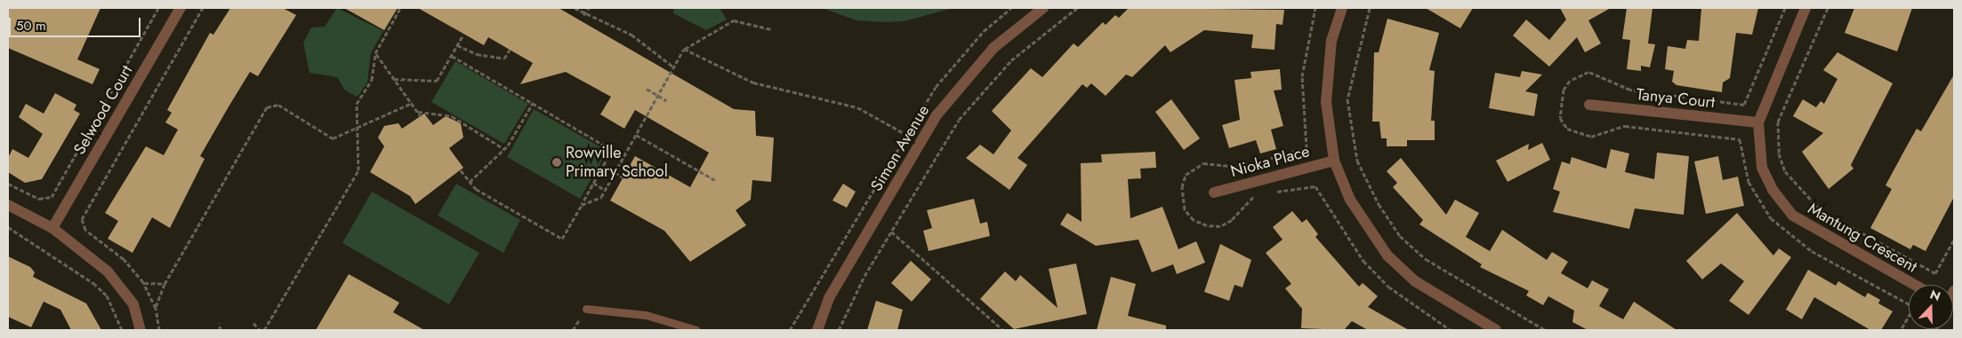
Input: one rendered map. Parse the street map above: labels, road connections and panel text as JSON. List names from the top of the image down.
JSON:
{
  "streets": {
    "street": [
      "Tanya Court",
      "Selwood Court",
      "Simon Avenue",
      "Nioka Place",
      "Mantung Crescent"
    ]
  },
  "crossings": [
    ["Tanya Court", "Mantung Crescent"]
  ],
  "places": ["Rowville Primary School"],
  "scale_bar": "50 m",
  "north": "top"
}
